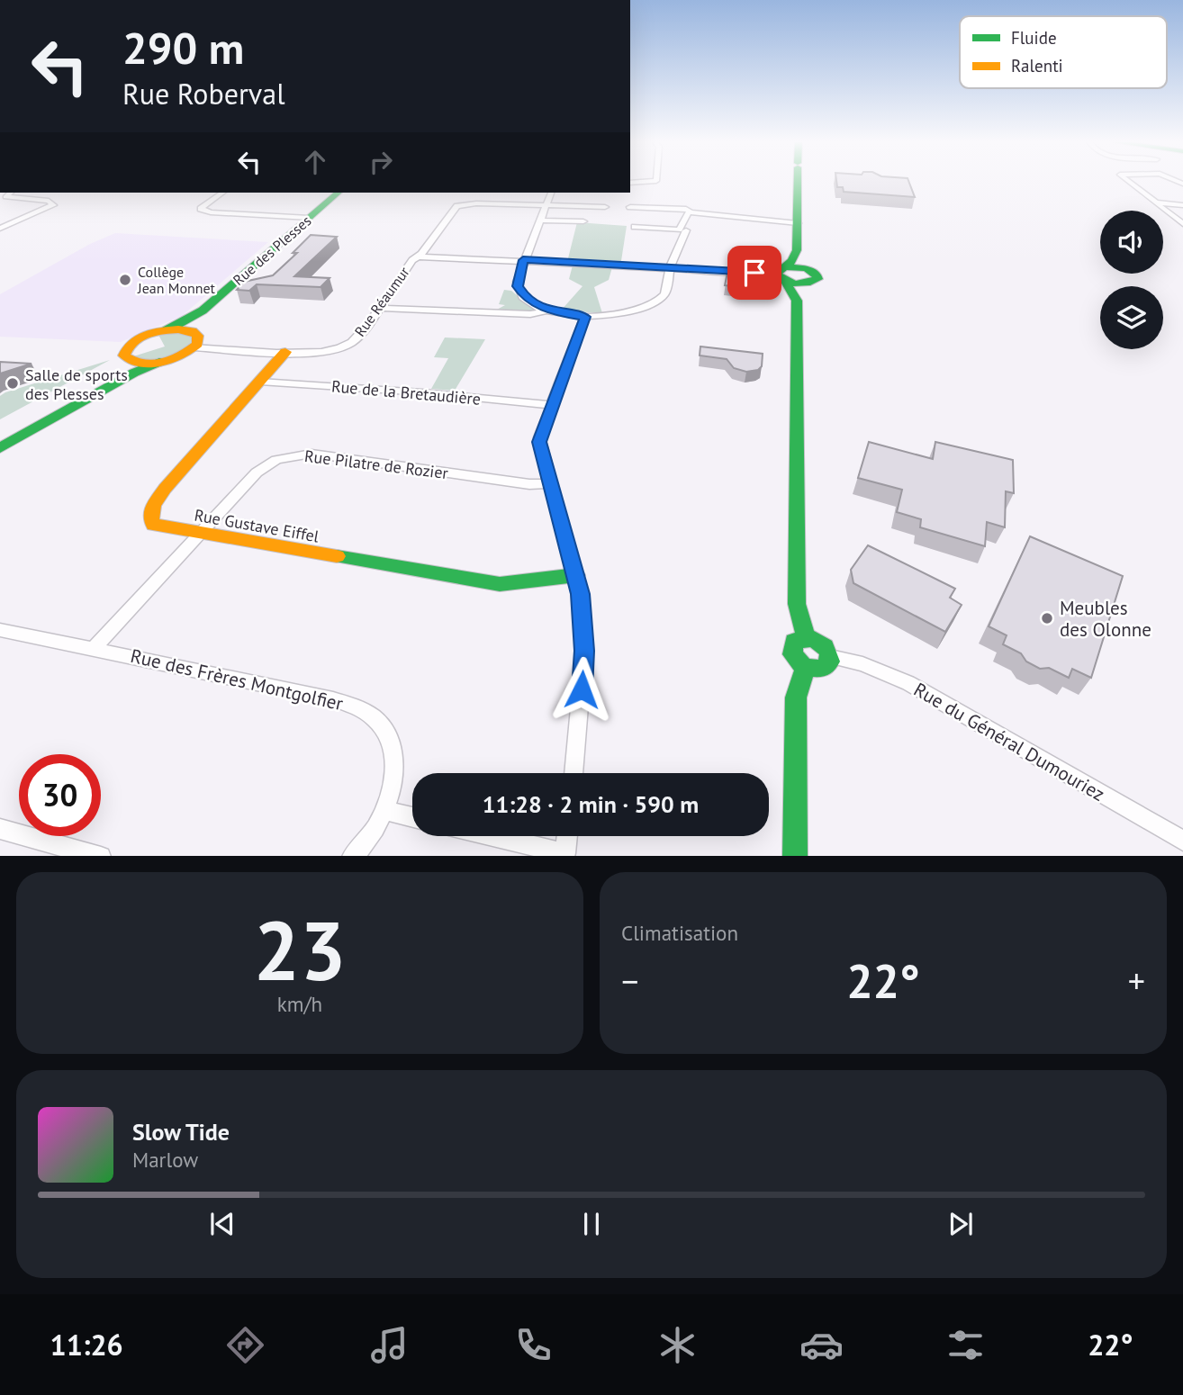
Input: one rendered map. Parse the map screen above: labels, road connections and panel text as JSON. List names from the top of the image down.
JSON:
{
  "streets": {
    "street": [
      "Rue des Plesses",
      "Rue Réaumur",
      "Rue de la Bretaudière",
      "Rue Pilatre de Rozier",
      "Rue Gustave Eiffel",
      "Rue des Frères Montgolfier",
      "Rue du Général Dumouriez"
    ]
  },
  "crossings": [
    ["Rue Réaumur", "Rue Gustave Eiffel"],
    ["Rue de la Bretaudière", "Rue Gustave Eiffel"],
    ["Rue Pilatre de Rozier", "Rue Gustave Eiffel"],
    ["Rue Pilatre de Rozier", "Rue des Frères Montgolfier"]
  ],
  "places": ["Collège Jean Monnet", "Salle de sports des Plesses", "Meubles des Olonne"],
  "legend": ["Fluide", "Ralenti"],
  "page": {
    "turn": ["290 m", "Rue Roberval"],
    "limit": "30",
    "trip": "11:28 · 2 min · 590 m",
    "tile": [
      ["23", "km/h"],
      "Climatisation"
    ],
    "heat": ["−", "22°", "+"],
    "song": ["Slow Tide", "Marlow"],
    "tabs": ["11:26", "22°"]
  }
}
